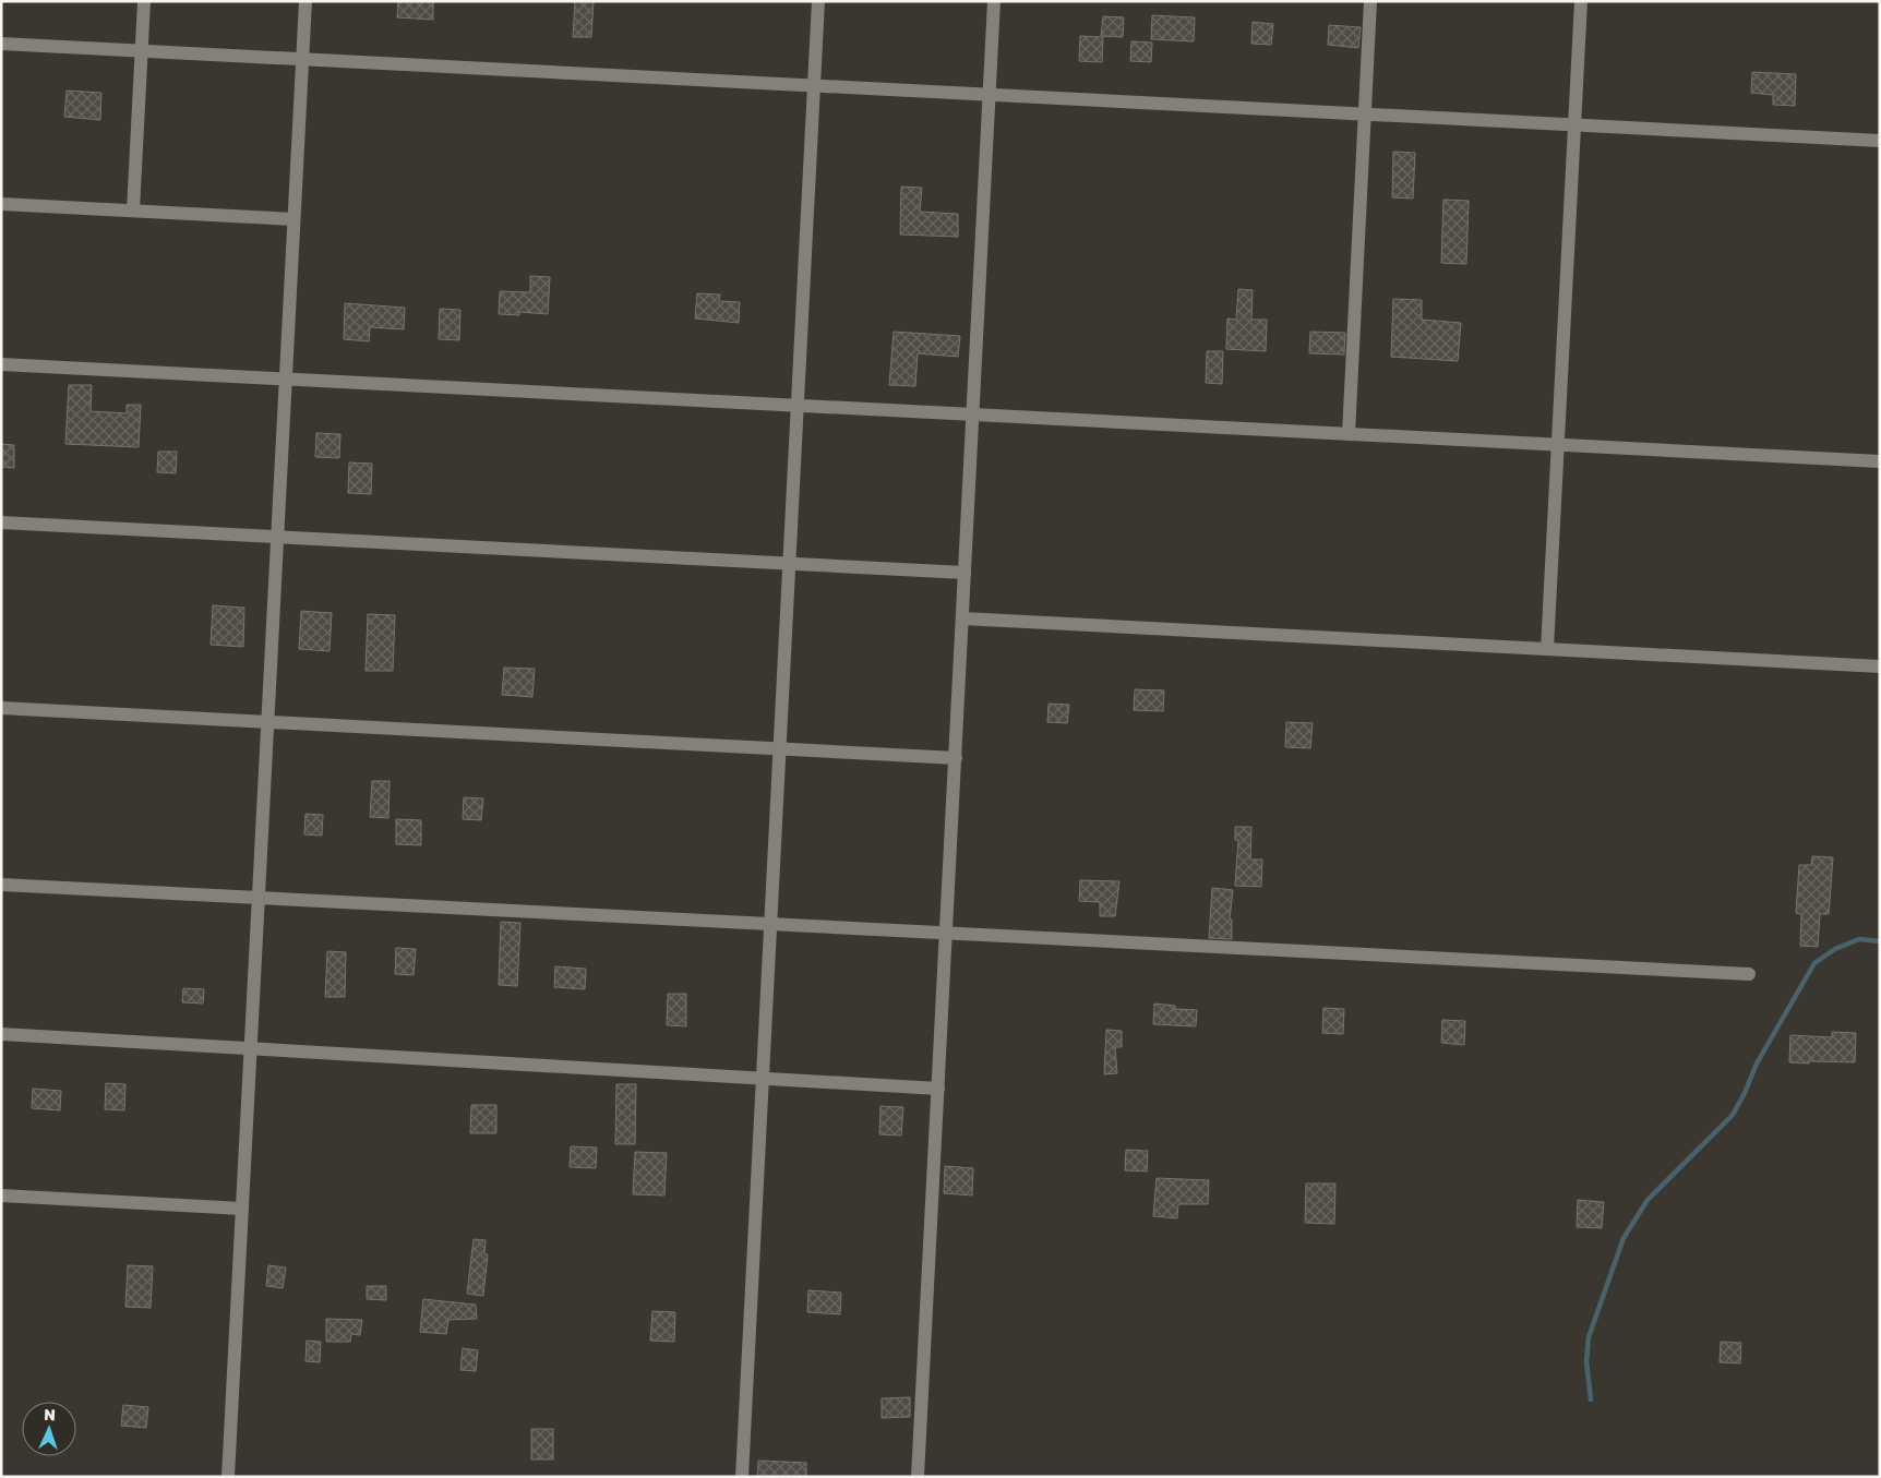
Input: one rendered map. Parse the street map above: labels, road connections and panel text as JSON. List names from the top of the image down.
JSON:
{
  "north": "top"
}
